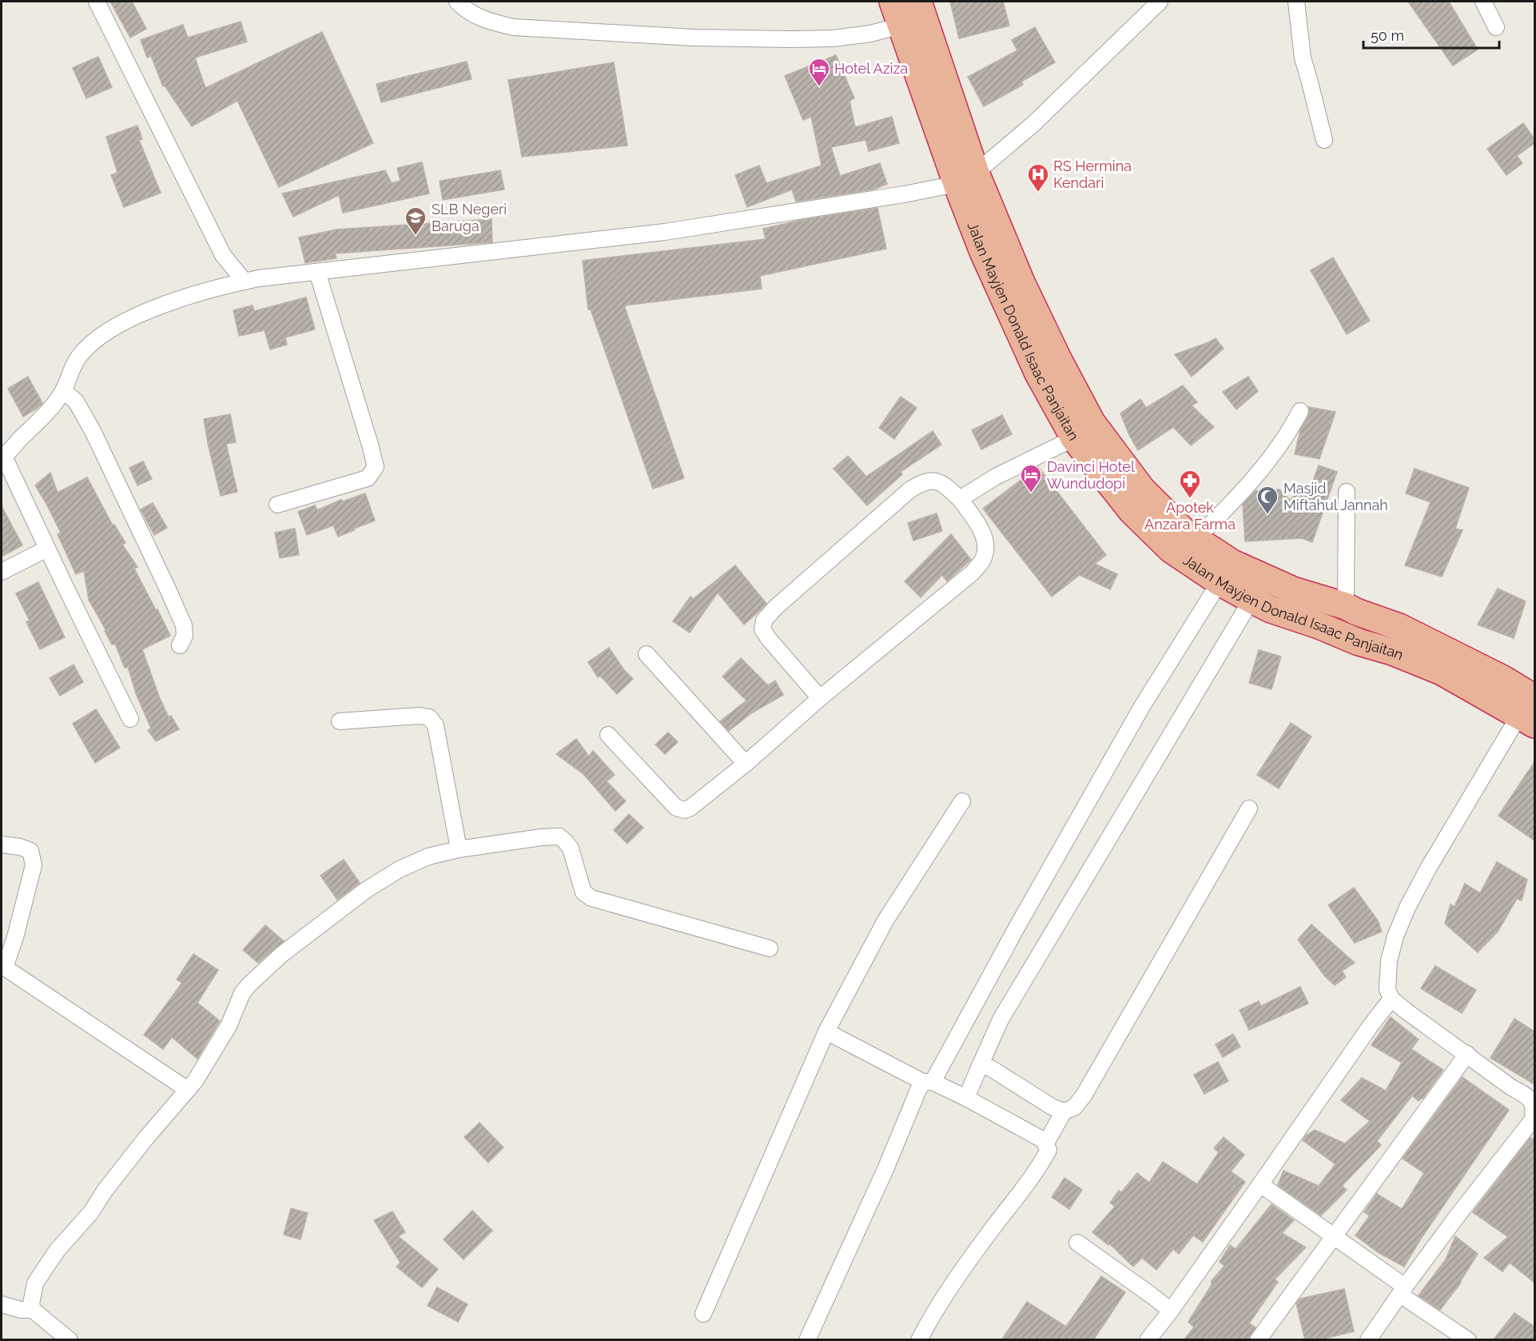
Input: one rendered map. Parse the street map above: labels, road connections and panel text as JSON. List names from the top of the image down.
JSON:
{
  "streets": {
    "highway": ["Jalan Mayjen Donald Isaac Panjaitan"]
  },
  "places": {
    "hotel": ["Hotel Aziza", "Davinci Hotel Wundudopi"],
    "hospital": ["RS Hermina Kendari"],
    "school or university": ["SLB Negeri Baruga"],
    "pharmacy": ["Apotek Anzara Farma"],
    "mosque": ["Masjid Miftahul Jannah"]
  },
  "scale_bar": "50 m"
}
